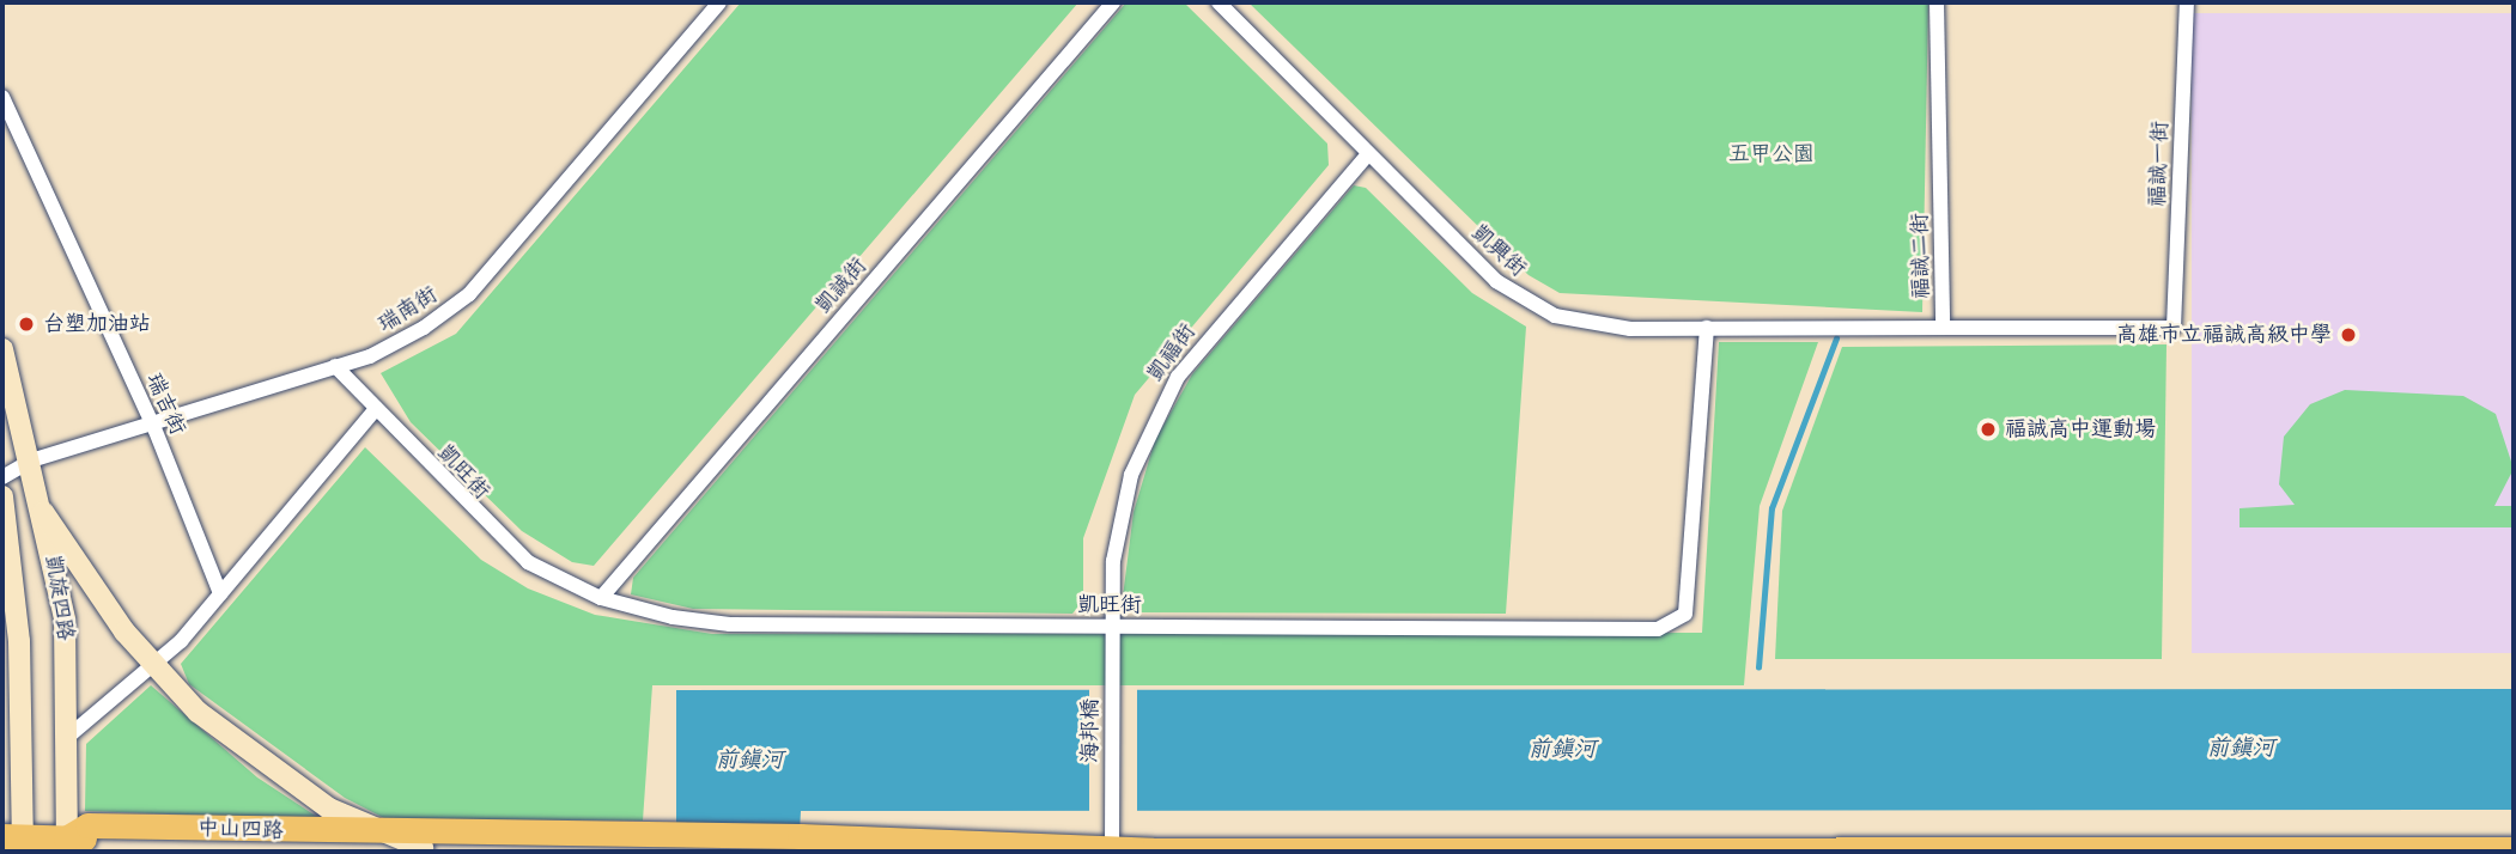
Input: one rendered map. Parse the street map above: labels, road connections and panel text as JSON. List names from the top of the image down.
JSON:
{
  "streets": {
    "main road": ["中山四路"],
    "street": [
      "福誠一街",
      "凱興街",
      "福誠二街",
      "凱誠街",
      "瑞南街",
      "凱福街",
      "瑞吉街",
      "凱旺街",
      "凱旋四路",
      "海邦橋"
    ]
  },
  "crossings": [
    ["福誠一街", "福誠二街"],
    ["凱興街", "福誠二街"],
    ["凱興街", "凱福街"],
    ["凱興街", "凱旺街"],
    ["凱誠街", "凱旺街"],
    ["瑞南街", "瑞吉街"],
    ["瑞南街", "凱旺街"],
    ["瑞南街", "凱旋四路"],
    ["凱福街", "凱旺街"],
    ["凱福街", "海邦橋"],
    ["凱旺街", "海邦橋"],
    ["凱旋四路", "中山四路"]
  ],
  "water": ["前鎮河"],
  "parks": ["五甲公園"],
  "places": ["台塑加油站", "高雄市立福誠高級中學", "福誠高中運動場"]
}
